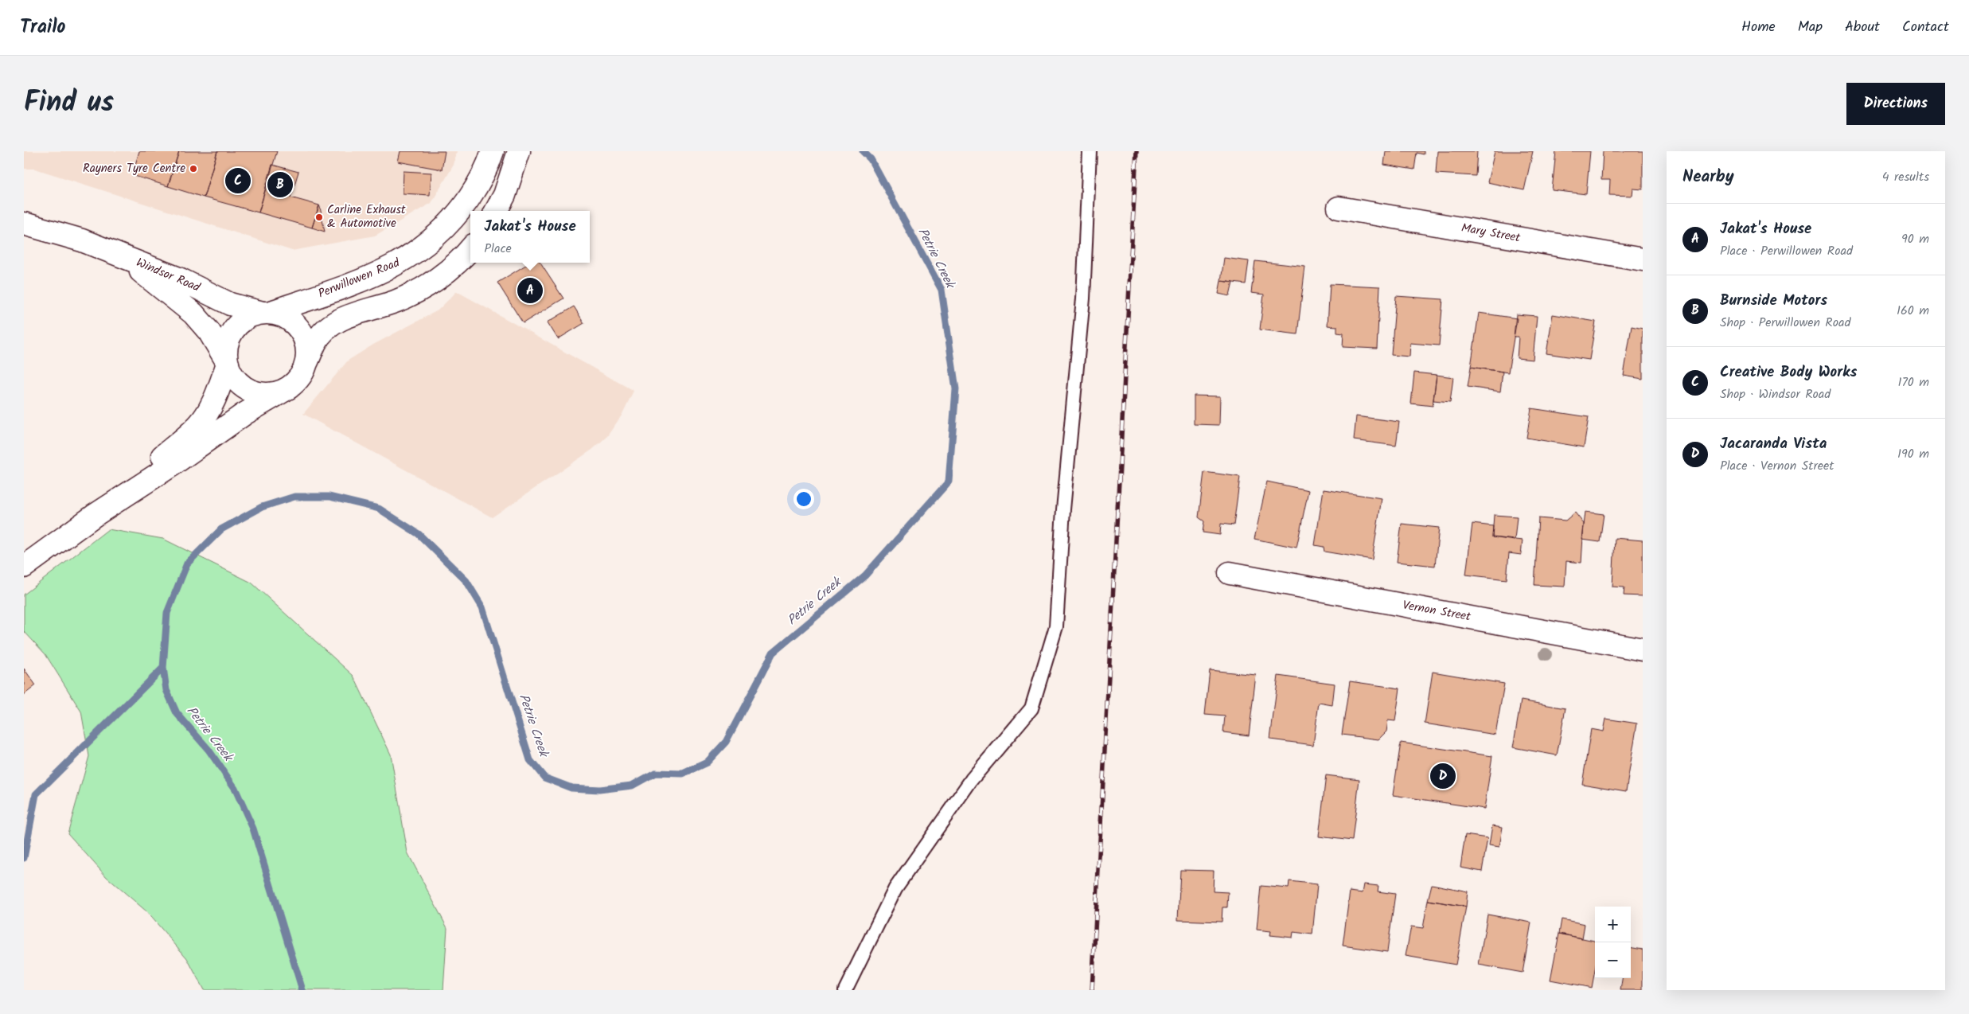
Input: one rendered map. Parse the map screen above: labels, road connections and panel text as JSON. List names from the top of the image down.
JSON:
{
  "streets": {
    "street": [
      "Mary Street",
      "Windsor Road",
      "Perwillowen Road",
      "Vernon Street"
    ]
  },
  "crossings": [
    ["Windsor Road", "Perwillowen Road"]
  ],
  "water": ["Petrie Creek"],
  "places": ["Rayners Tyre Centre", "Carline Exhaust & Automotive"],
  "page": {
    "header": "Trailo",
    "nav": [
      "Home",
      "Map",
      "About",
      "Contact"
    ],
    "title": "Find us",
    "buttons": "Directions",
    "heading": ["Nearby", "4 results"],
    "pins": [
      "C",
      "B",
      "A",
      "D"
    ],
    "list": [
      {
        "mark": "A",
        "name": "Jakat's House",
        "note": "Place · Perwillowen Road",
        "value": "90 m"
      },
      {
        "mark": "B",
        "name": "Burnside Motors",
        "note": "Shop · Perwillowen Road",
        "value": "160 m"
      },
      {
        "mark": "C",
        "name": "Creative Body Works",
        "note": "Shop · Windsor Road",
        "value": "170 m"
      },
      {
        "mark": "D",
        "name": "Jacaranda Vista",
        "note": "Place · Vernon Street",
        "value": "190 m"
      }
    ],
    "popup": ["Jakat's House", "Place"],
    "map_buttons": ["+", "−"]
  }
}
